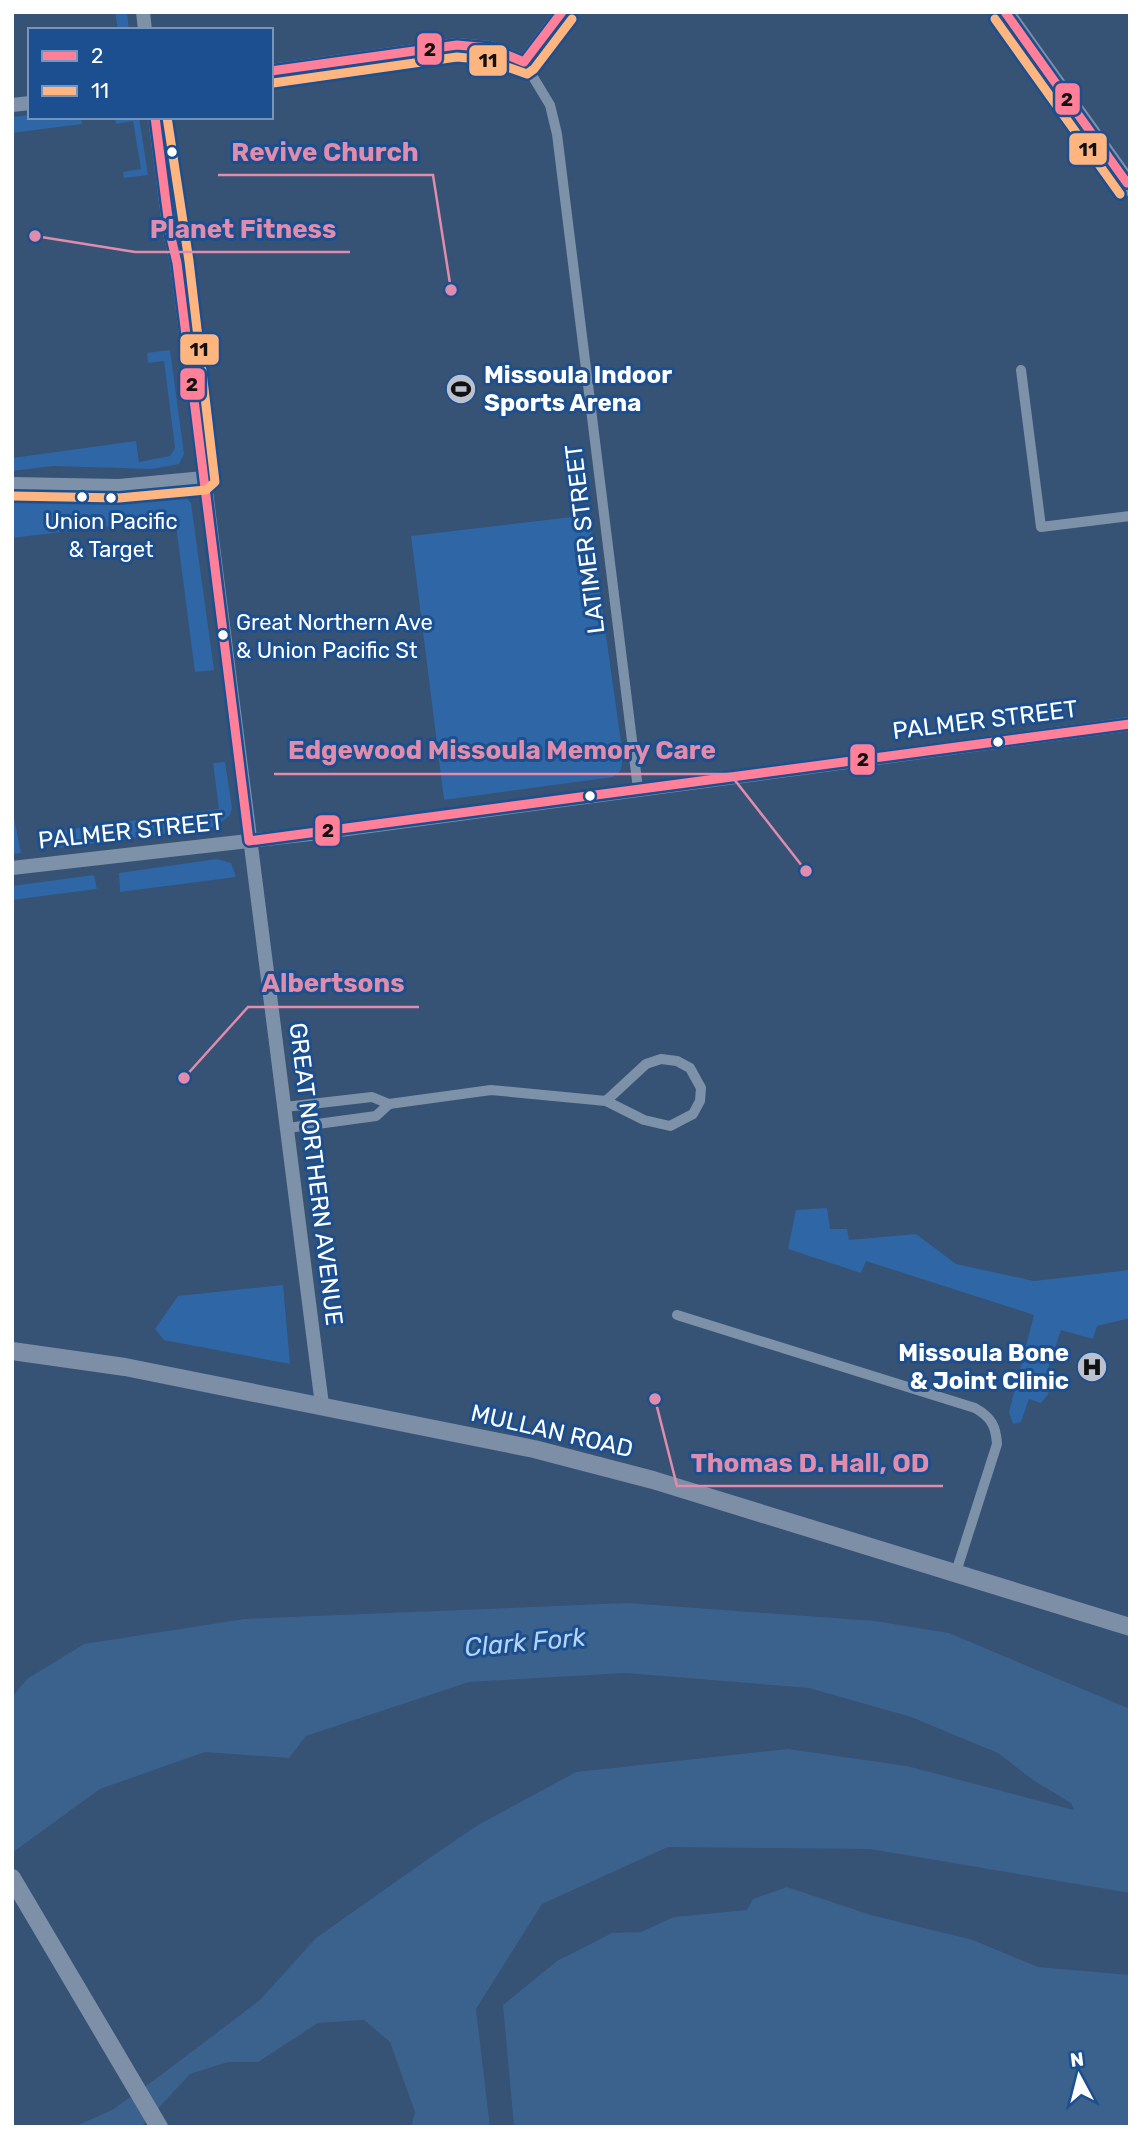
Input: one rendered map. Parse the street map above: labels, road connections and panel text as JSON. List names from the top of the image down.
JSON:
{
  "streets": {
    "main road": ["MULLAN ROAD"],
    "street": ["LATIMER STREET", "PALMER STREET", "GREAT NORTHERN AVENUE"]
  },
  "crossings": [
    ["LATIMER STREET", "PALMER STREET"],
    ["PALMER STREET", "GREAT NORTHERN AVENUE"],
    ["GREAT NORTHERN AVENUE", "MULLAN ROAD"]
  ],
  "water": ["Clark Fork"],
  "places": {
    "other": [
      "Planet Fitness",
      "Revive Church",
      "Union Pacific & Target",
      "Great Northern Ave & Union Pacific St",
      "Edgewood Missoula Memory Care",
      "Albertsons",
      "Thomas D. Hall, OD"
    ],
    "sports": ["Missoula Indoor Sports Arena"],
    "hospital": ["Missoula Bone & Joint Clinic"]
  },
  "lines": ["transit line 2", "transit line 11"],
  "legend": ["2", "11"],
  "north": "top"
}
